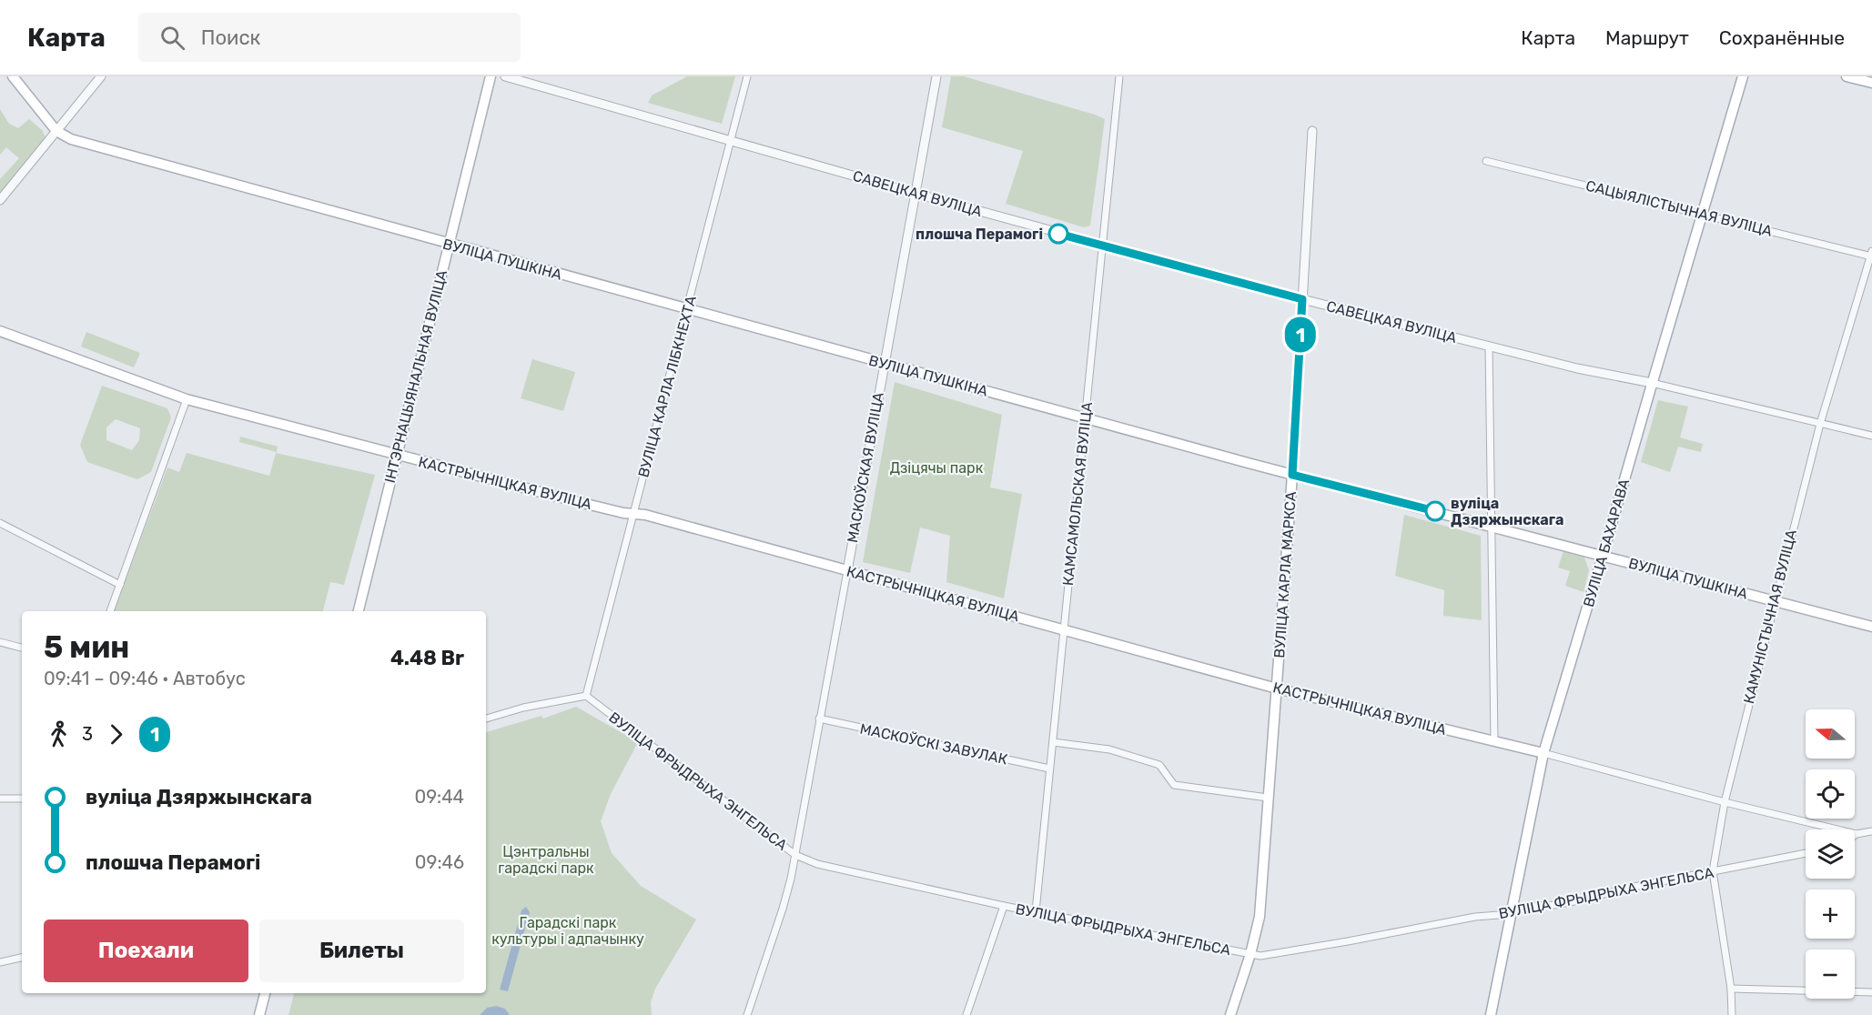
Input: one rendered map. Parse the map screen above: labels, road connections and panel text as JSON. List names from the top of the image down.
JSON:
{
  "streets": {
    "main road": [
      "ВУЛІЦА ПУШКІНА",
      "ІНТЭРНАЦЫЯНАЛЬНАЯ ВУЛІЦА",
      "КАСТРЫЧНІЦКАЯ ВУЛІЦА",
      "ВУЛІЦА БАХАРАВА",
      "ВУЛІЦА КАРЛА МАРКСА"
    ],
    "street": [
      "САВЕЦКАЯ ВУЛІЦА",
      "САЦЫЯЛІСТЫЧНАЯ ВУЛІЦА",
      "ВУЛІЦА КАРЛА ЛІБКНЕХТА",
      "МАСКОЎСКАЯ ВУЛІЦА",
      "КАМСАМОЛЬСКАЯ ВУЛІЦА",
      "КАМУНІСТЫЧНАЯ ВУЛІЦА",
      "МАСКОЎСКІ ЗАВУЛАК",
      "ВУЛІЦА ФРЫДРЫХА ЭНГЕЛЬСА"
    ]
  },
  "crossings": [
    ["САВЕЦКАЯ ВУЛІЦА", "ВУЛІЦА КАРЛА ЛІБКНЕХТА"],
    ["САВЕЦКАЯ ВУЛІЦА", "МАСКОЎСКАЯ ВУЛІЦА"],
    ["САВЕЦКАЯ ВУЛІЦА", "КАМСАМОЛЬСКАЯ ВУЛІЦА"],
    ["САВЕЦКАЯ ВУЛІЦА", "ВУЛІЦА БАХАРАВА"],
    ["САВЕЦКАЯ ВУЛІЦА", "ВУЛІЦА КАРЛА МАРКСА"],
    ["САВЕЦКАЯ ВУЛІЦА", "КАМУНІСТЫЧНАЯ ВУЛІЦА"],
    ["САЦЫЯЛІСТЫЧНАЯ ВУЛІЦА", "ВУЛІЦА БАХАРАВА"],
    ["САЦЫЯЛІСТЫЧНАЯ ВУЛІЦА", "КАМУНІСТЫЧНАЯ ВУЛІЦА"],
    ["ВУЛІЦА ПУШКІНА", "ІНТЭРНАЦЫЯНАЛЬНАЯ ВУЛІЦА"],
    ["ВУЛІЦА ПУШКІНА", "ВУЛІЦА КАРЛА ЛІБКНЕХТА"],
    ["ВУЛІЦА ПУШКІНА", "МАСКОЎСКАЯ ВУЛІЦА"],
    ["ВУЛІЦА ПУШКІНА", "КАМСАМОЛЬСКАЯ ВУЛІЦА"],
    ["ВУЛІЦА ПУШКІНА", "ВУЛІЦА БАХАРАВА"],
    ["ВУЛІЦА ПУШКІНА", "ВУЛІЦА КАРЛА МАРКСА"],
    ["ВУЛІЦА ПУШКІНА", "КАМУНІСТЫЧНАЯ ВУЛІЦА"],
    ["ІНТЭРНАЦЫЯНАЛЬНАЯ ВУЛІЦА", "КАСТРЫЧНІЦКАЯ ВУЛІЦА"],
    ["ВУЛІЦА КАРЛА ЛІБКНЕХТА", "КАСТРЫЧНІЦКАЯ ВУЛІЦА"],
    ["ВУЛІЦА КАРЛА ЛІБКНЕХТА", "ВУЛІЦА ФРЫДРЫХА ЭНГЕЛЬСА"],
    ["МАСКОЎСКАЯ ВУЛІЦА", "КАСТРЫЧНІЦКАЯ ВУЛІЦА"],
    ["МАСКОЎСКАЯ ВУЛІЦА", "МАСКОЎСКІ ЗАВУЛАК"],
    ["МАСКОЎСКАЯ ВУЛІЦА", "ВУЛІЦА ФРЫДРЫХА ЭНГЕЛЬСА"],
    ["КАСТРЫЧНІЦКАЯ ВУЛІЦА", "КАМСАМОЛЬСКАЯ ВУЛІЦА"],
    ["КАСТРЫЧНІЦКАЯ ВУЛІЦА", "ВУЛІЦА БАХАРАВА"],
    ["КАСТРЫЧНІЦКАЯ ВУЛІЦА", "ВУЛІЦА КАРЛА МАРКСА"],
    ["КАСТРЫЧНІЦКАЯ ВУЛІЦА", "КАМУНІСТЫЧНАЯ ВУЛІЦА"],
    ["КАМСАМОЛЬСКАЯ ВУЛІЦА", "МАСКОЎСКІ ЗАВУЛАК"],
    ["КАМСАМОЛЬСКАЯ ВУЛІЦА", "ВУЛІЦА ФРЫДРЫХА ЭНГЕЛЬСА"],
    ["ВУЛІЦА БАХАРАВА", "ВУЛІЦА ФРЫДРЫХА ЭНГЕЛЬСА"],
    ["ВУЛІЦА КАРЛА МАРКСА", "ВУЛІЦА ФРЫДРЫХА ЭНГЕЛЬСА"],
    ["КАМУНІСТЫЧНАЯ ВУЛІЦА", "ВУЛІЦА ФРЫДРЫХА ЭНГЕЛЬСА"]
  ],
  "parks": ["Дзіцячы парк", "Цэнтральны гарадскі парк", "Гарадскі парк культуры і адпачынку"],
  "places": ["плошча Перамогі", "вуліца Дзяржынскага"],
  "lines": ["bus line 1"],
  "north": "left",
  "page": {
    "header": "Карта",
    "search": "Поиск",
    "nav": ["Карта", "Маршрут", "Сохранённые"],
    "on_map": "1",
    "heading": ["5 мин", "09:41 – 09:46 · Автобус", "4.48 Br"],
    "legs": ["3", "1"],
    "map_buttons": ["+", "−"],
    "list": [
      {
        "name": "вуліца Дзяржынскага",
        "value": "09:44"
      },
      {
        "name": "плошча Перамогі",
        "value": "09:46"
      }
    ],
    "buttons": ["Поехали", "Билеты"]
  }
}
